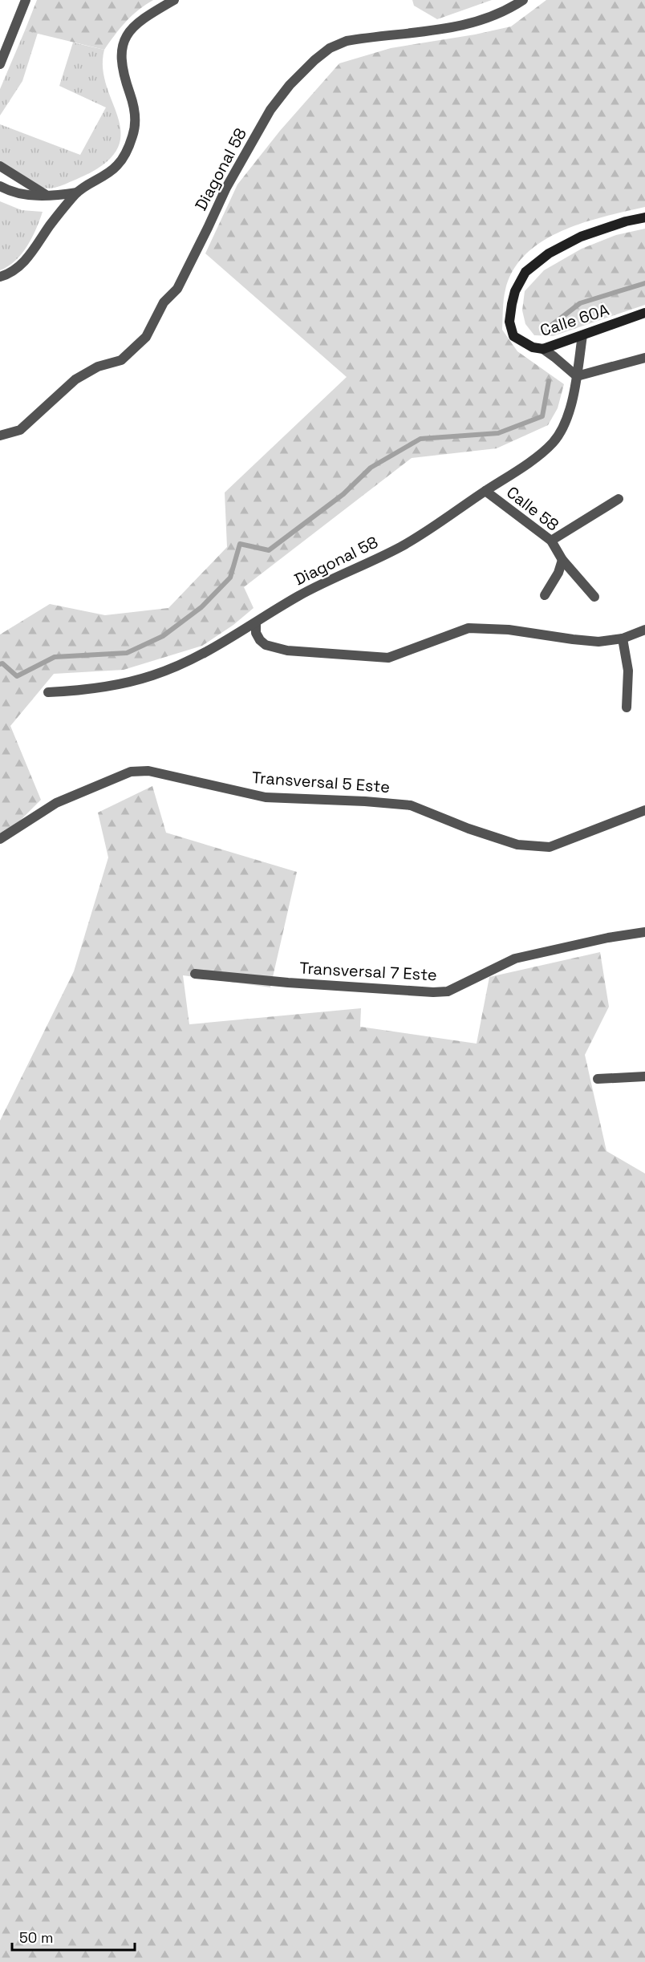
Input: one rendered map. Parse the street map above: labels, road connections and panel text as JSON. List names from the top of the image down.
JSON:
{
  "streets": {
    "street": [
      "Diagonal 58",
      "Calle 60A",
      "Calle 58",
      "Transversal 5 Este",
      "Transversal 7 Este"
    ]
  },
  "crossings": [
    ["Diagonal 58", "Calle 60A"],
    ["Diagonal 58", "Calle 58"]
  ],
  "scale_bar": "50 m"
}
